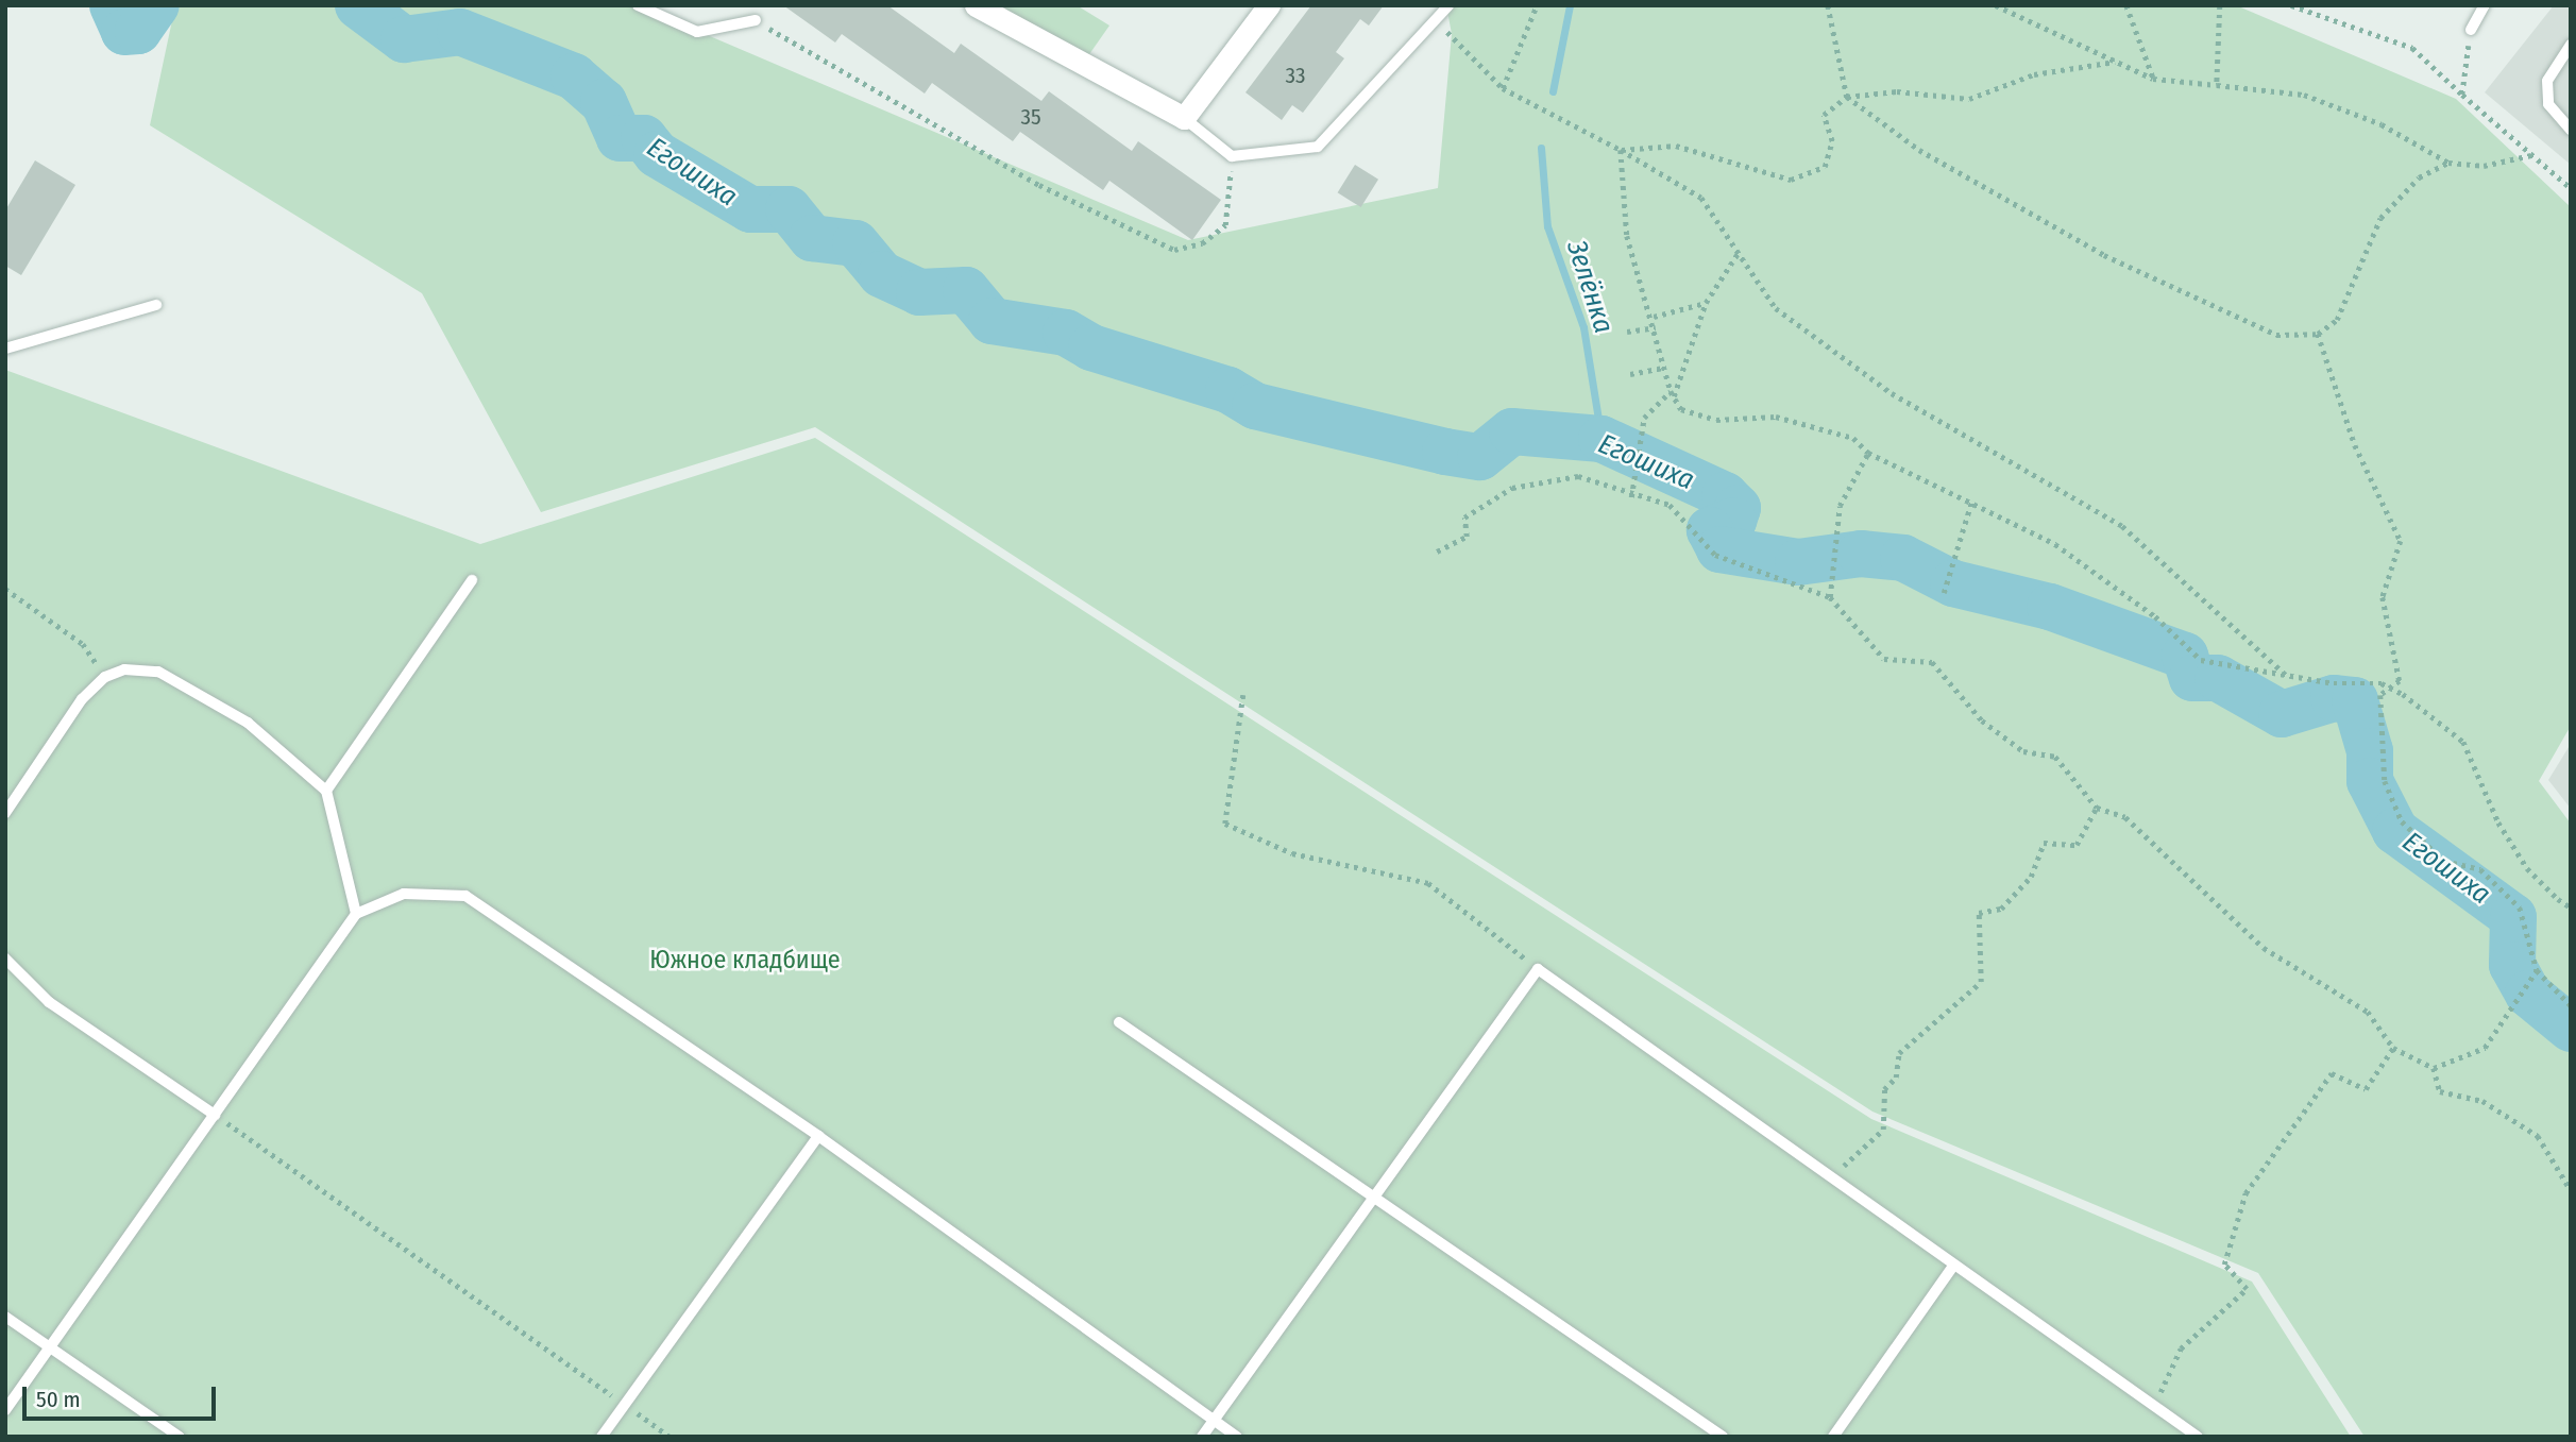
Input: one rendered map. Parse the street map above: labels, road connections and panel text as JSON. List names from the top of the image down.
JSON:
{
  "water": ["Егошиха", "Зелёнка"],
  "parks": ["Южное кладбище"],
  "house_numbers": ["33", "35"],
  "scale_bar": "50 m"
}
